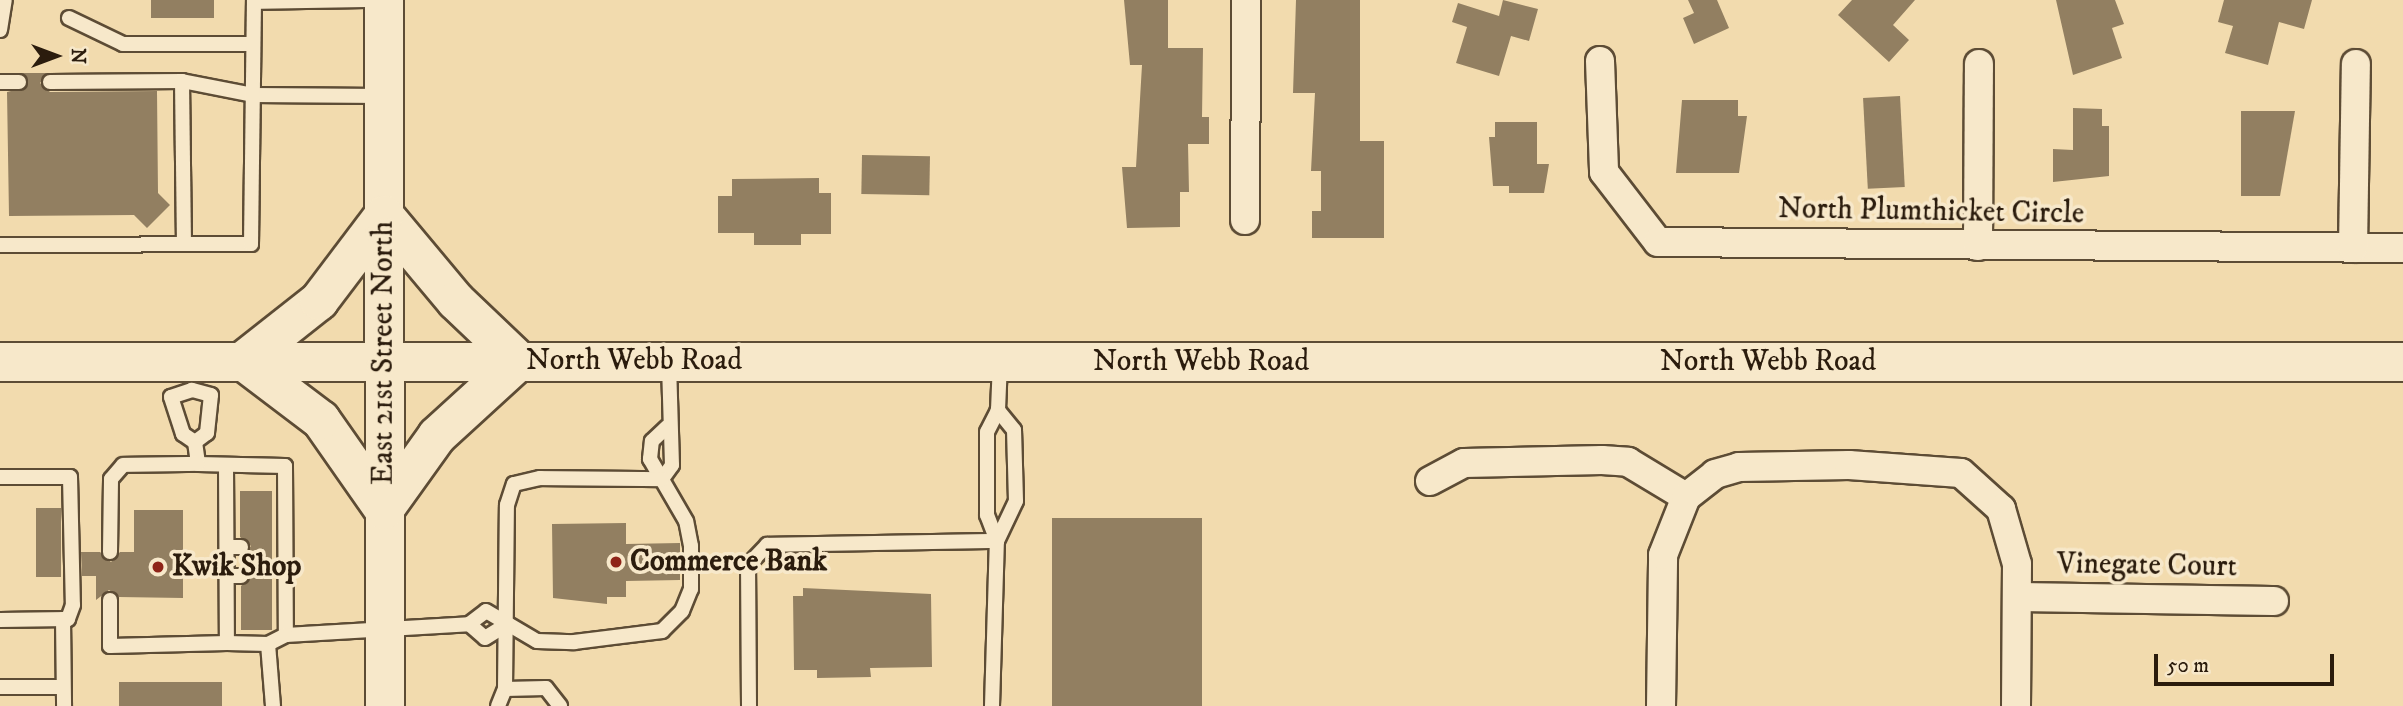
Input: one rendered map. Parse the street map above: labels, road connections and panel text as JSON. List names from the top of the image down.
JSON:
{
  "streets": {
    "main road": ["East 21st Street North", "North Webb Road"],
    "street": ["North Plumthicket Circle", "Vinegate Court"]
  },
  "crossings": [
    ["East 21st Street North", "North Webb Road"]
  ],
  "places": ["Commerce Bank", "Kwik Shop"],
  "scale_bar": "50 m",
  "north": "right"
}
